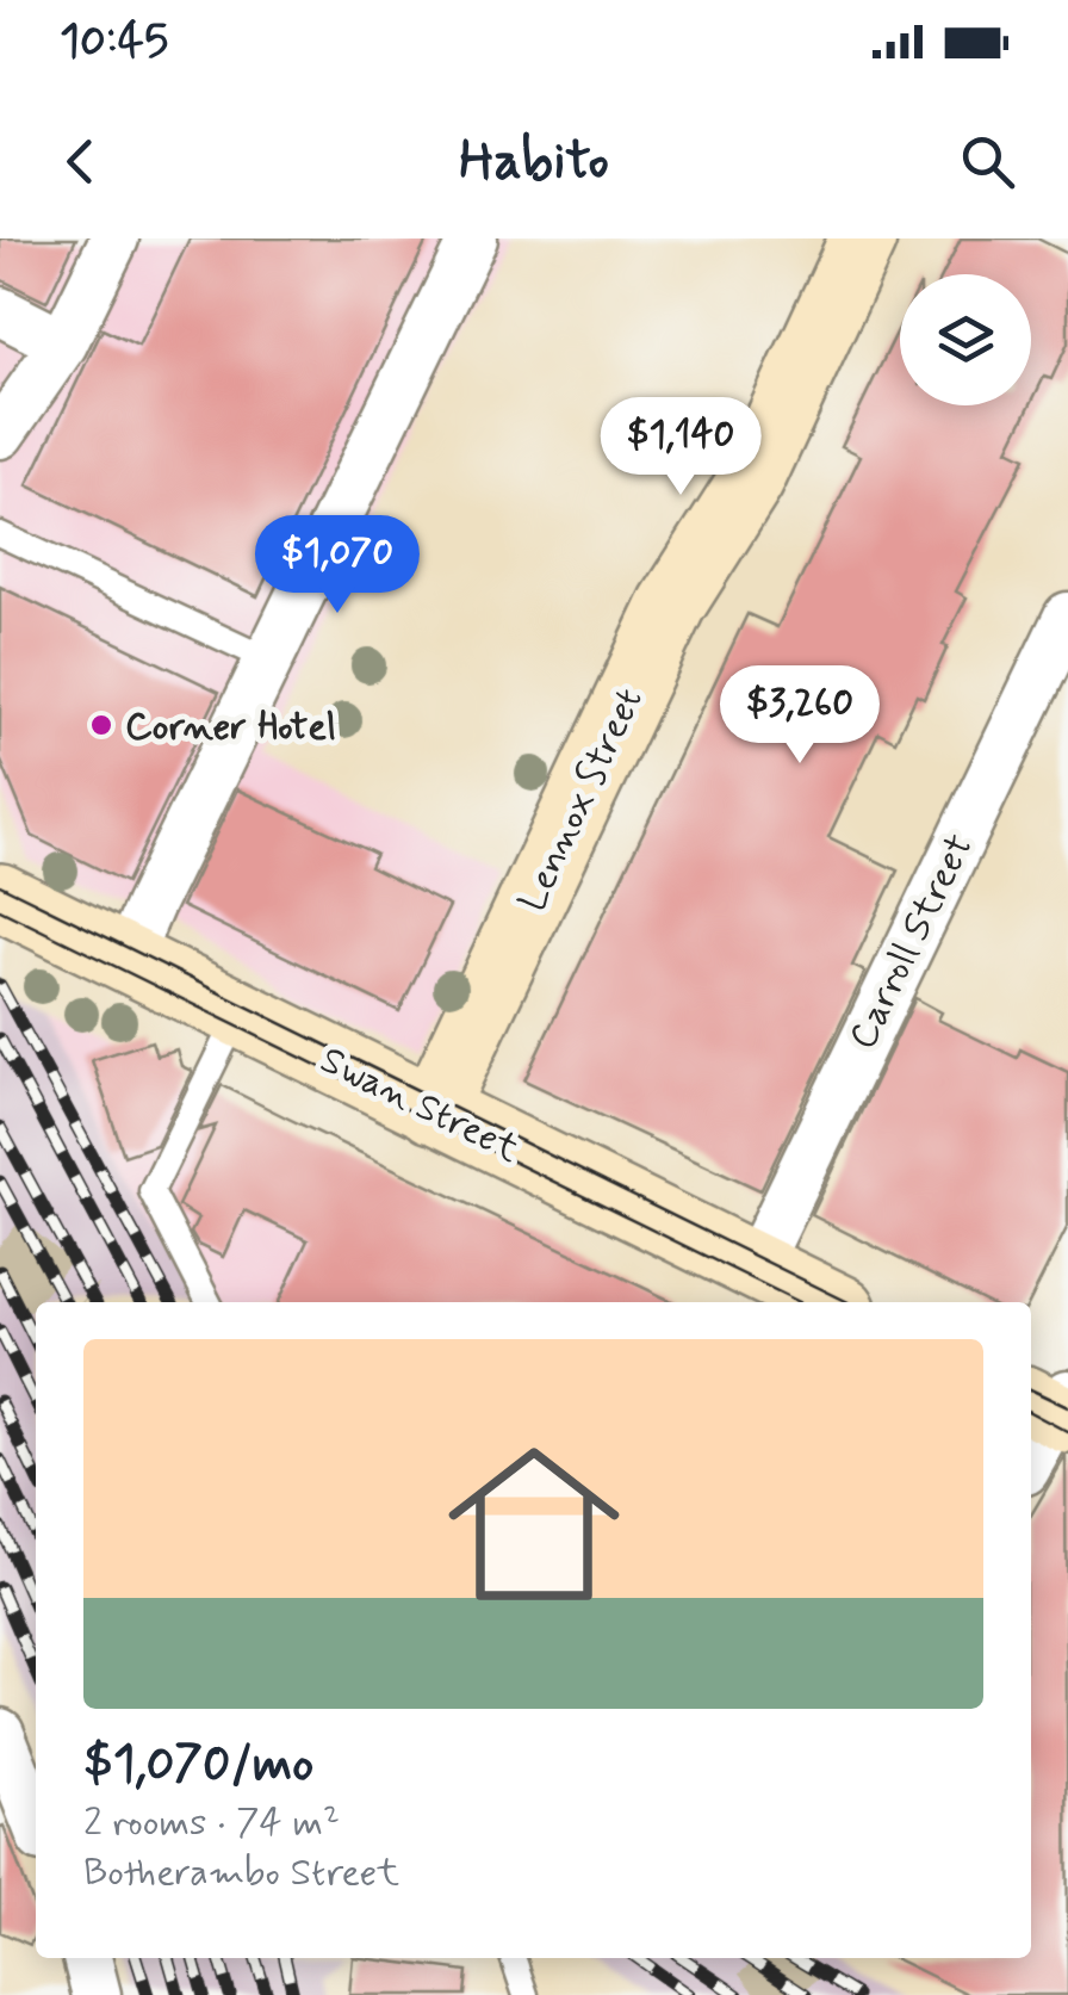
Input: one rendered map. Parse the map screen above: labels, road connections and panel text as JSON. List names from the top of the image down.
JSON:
{
  "streets": {
    "street": ["Lennox Street", "Carroll Street", "Swan Street"]
  },
  "crossings": [
    ["Lennox Street", "Swan Street"],
    ["Carroll Street", "Swan Street"]
  ],
  "places": ["Corner Hotel"],
  "page": {
    "status": "10:45",
    "header": "Habito",
    "price": ["$1,140", "$1,070", "$3,260"],
    "list": [
      {
        "name": "$1,070/mo",
        "note": "2 rooms · 74 m² · Botherambo Street"
      }
    ]
  }
}
